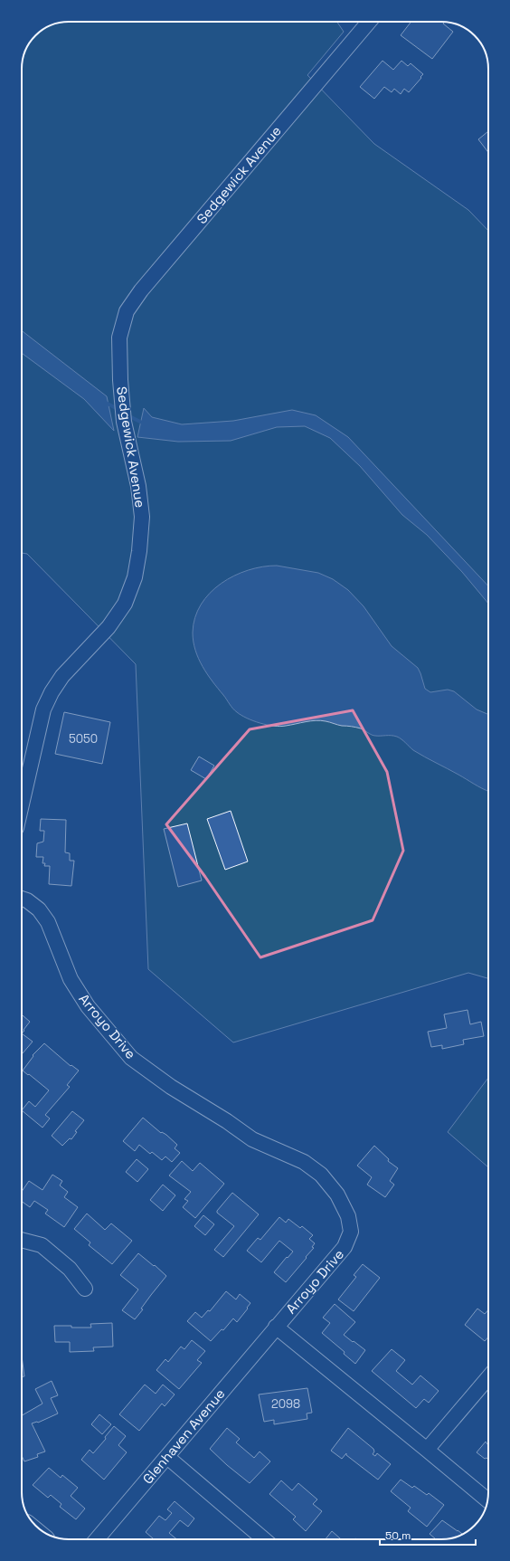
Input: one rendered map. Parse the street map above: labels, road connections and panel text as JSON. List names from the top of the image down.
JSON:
{
  "streets": {
    "street": ["Sedgewick Avenue", "Arroyo Drive", "Glenhaven Avenue"]
  },
  "crossings": [
    ["Arroyo Drive", "Glenhaven Avenue"]
  ],
  "house_numbers": ["5050", "2098"],
  "scale_bar": "50 m"
}
